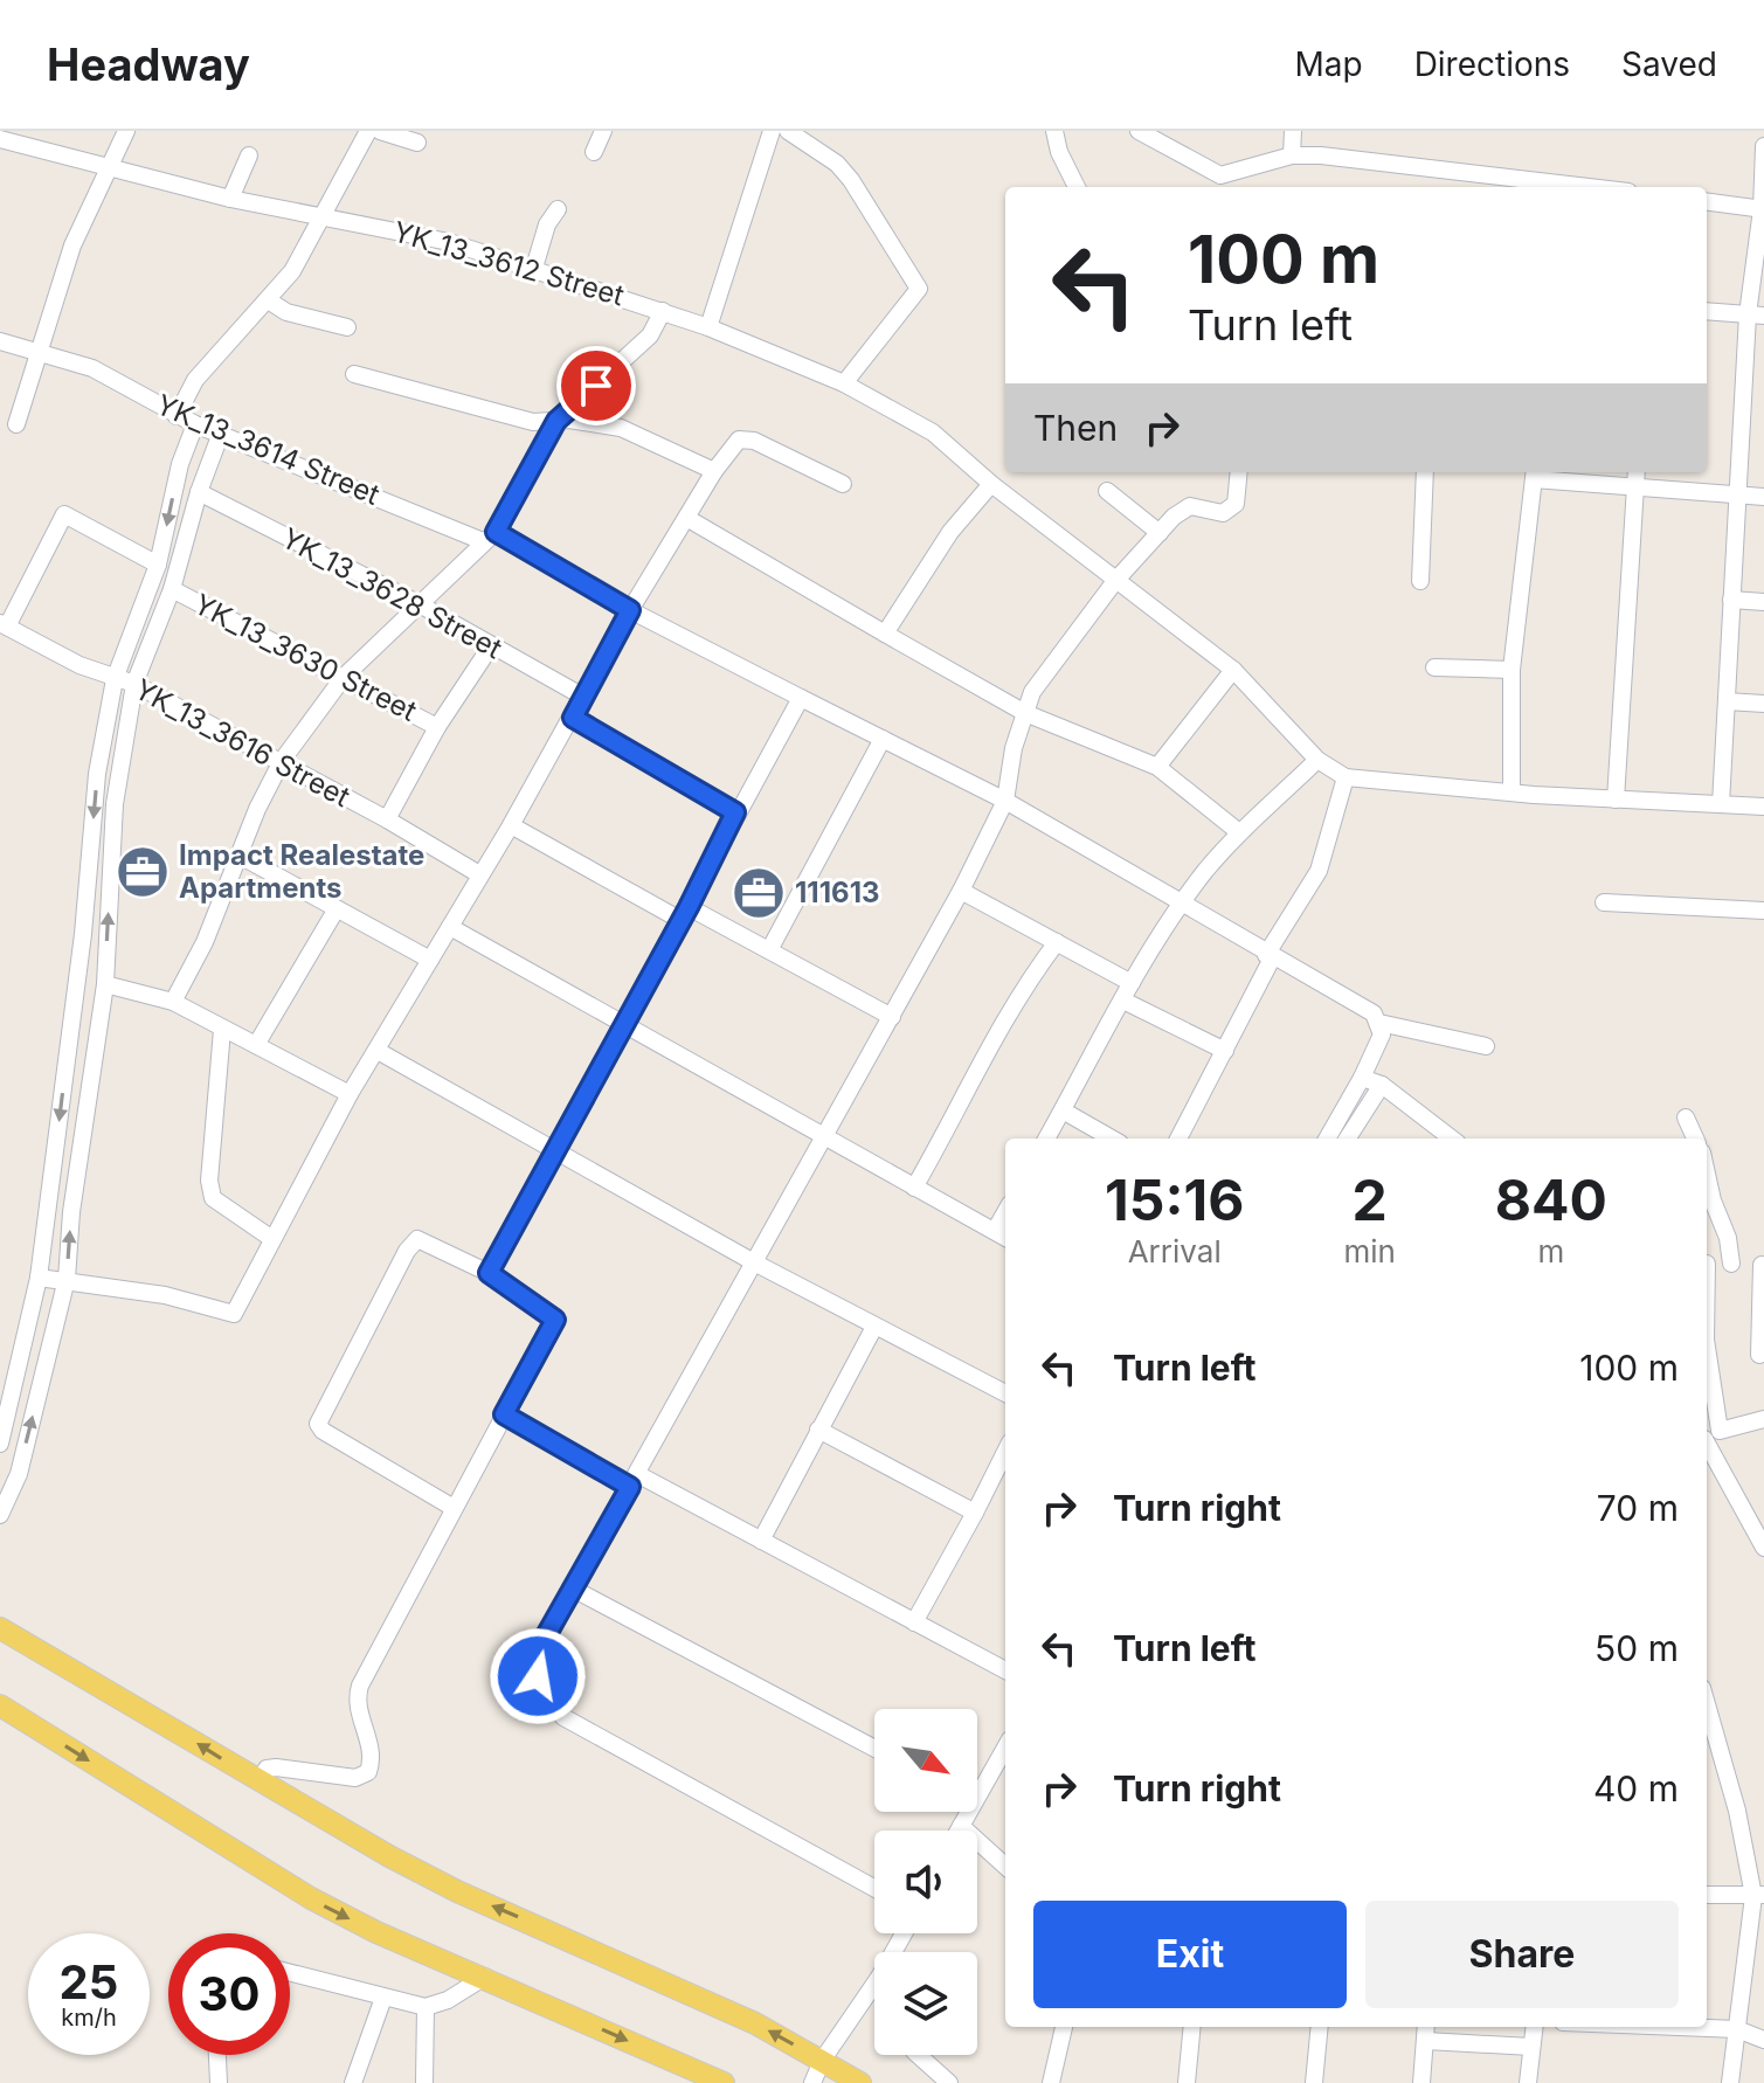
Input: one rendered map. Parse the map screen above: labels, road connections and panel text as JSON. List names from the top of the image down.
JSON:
{
  "streets": {
    "street": [
      "YK_13_3612 Street",
      "YK_13_3614 Street",
      "YK_13_3628 Street",
      "YK_13_3630 Street",
      "YK_13_3616 Street"
    ]
  },
  "places": {
    "office": ["Impact Realestate Apartments", "111613"]
  },
  "north": "bottom right",
  "page": {
    "header": "Headway",
    "nav": ["Map", "Directions", "Saved"],
    "turn": ["100 m", "Turn left"],
    "then": "Then",
    "eta": [
      "15:16",
      "Arrival",
      "2",
      "min",
      "840",
      "m"
    ],
    "list": [
      {
        "name": "Turn left",
        "value": "100 m"
      },
      {
        "name": "Turn right",
        "value": "70 m"
      },
      {
        "name": "Turn left",
        "value": "50 m"
      },
      {
        "name": "Turn right",
        "value": "40 m"
      }
    ],
    "buttons": ["Exit", "Share"],
    "speed": "25 km/h",
    "limit": "30"
  }
}
